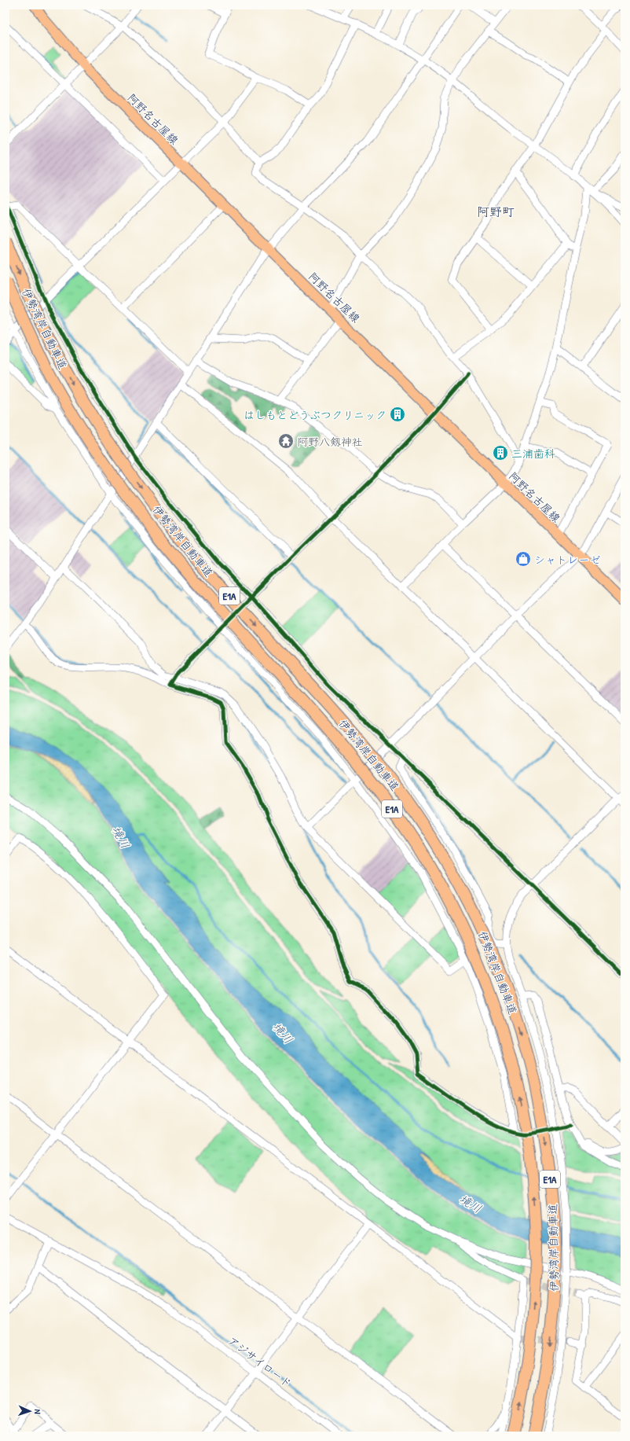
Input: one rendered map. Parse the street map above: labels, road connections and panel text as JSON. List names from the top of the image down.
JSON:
{
  "streets": {
    "highway": ["伊勢湾岸自動車道", "E1A"],
    "main road": ["阿野名古屋線"],
    "street": ["アジサイロード"]
  },
  "districts": ["阿野町"],
  "water": ["境川"],
  "places": {
    "building": ["はしもとどうぶつクリニック", "三浦歯科"],
    "temple": ["阿野八剱神社"],
    "shop": ["シャトレーゼ"]
  },
  "north": "right"
}
